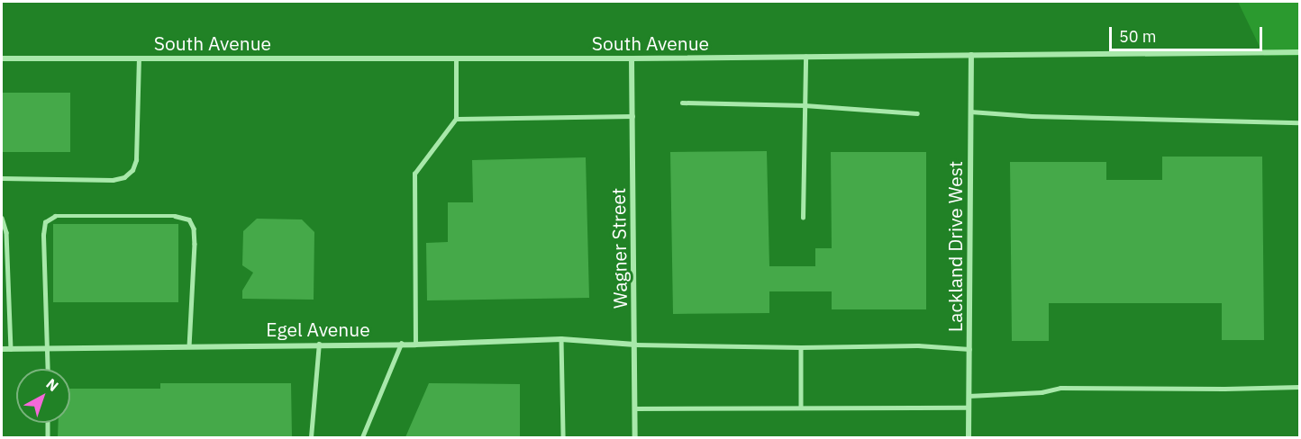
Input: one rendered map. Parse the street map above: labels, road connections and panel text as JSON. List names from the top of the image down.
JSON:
{
  "streets": {
    "street": [
      "South Avenue",
      "Lackland Drive West",
      "Wagner Street",
      "Egel Avenue"
    ]
  },
  "crossings": [
    ["South Avenue", "Lackland Drive West"],
    ["South Avenue", "Wagner Street"],
    ["Wagner Street", "Egel Avenue"]
  ],
  "scale_bar": "50 m",
  "north": "top right"
}
